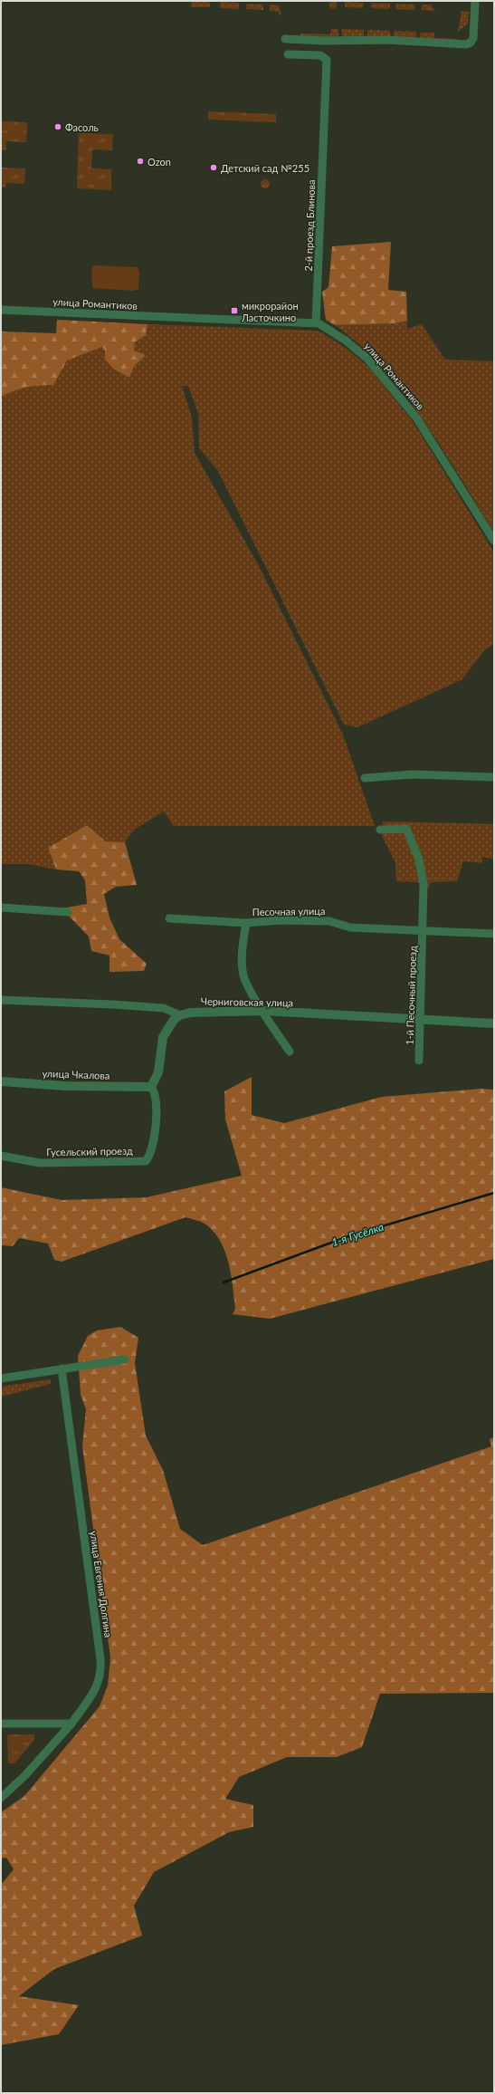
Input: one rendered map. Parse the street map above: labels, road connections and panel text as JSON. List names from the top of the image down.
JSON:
{
  "streets": {
    "street": [
      "2-й проезд Блинова",
      "улица Романтиков",
      "Песочная улица",
      "1-й Песочный проезд",
      "Черниговская улица",
      "улица Чкалова",
      "Гусельский проезд",
      "улица Евгения Долгина"
    ]
  },
  "crossings": [
    ["2-й проезд Блинова", "улица Романтиков"],
    ["Песочная улица", "1-й Песочный проезд"],
    ["1-й Песочный проезд", "Черниговская улица"],
    ["улица Чкалова", "Гусельский проезд"]
  ],
  "water": ["1-я Гусёлка"],
  "places": {
    "other": ["Фасоль", "Ozon", "Детский сад №255"],
    "transit": ["микрорайон Ласточкино"]
  }
}
